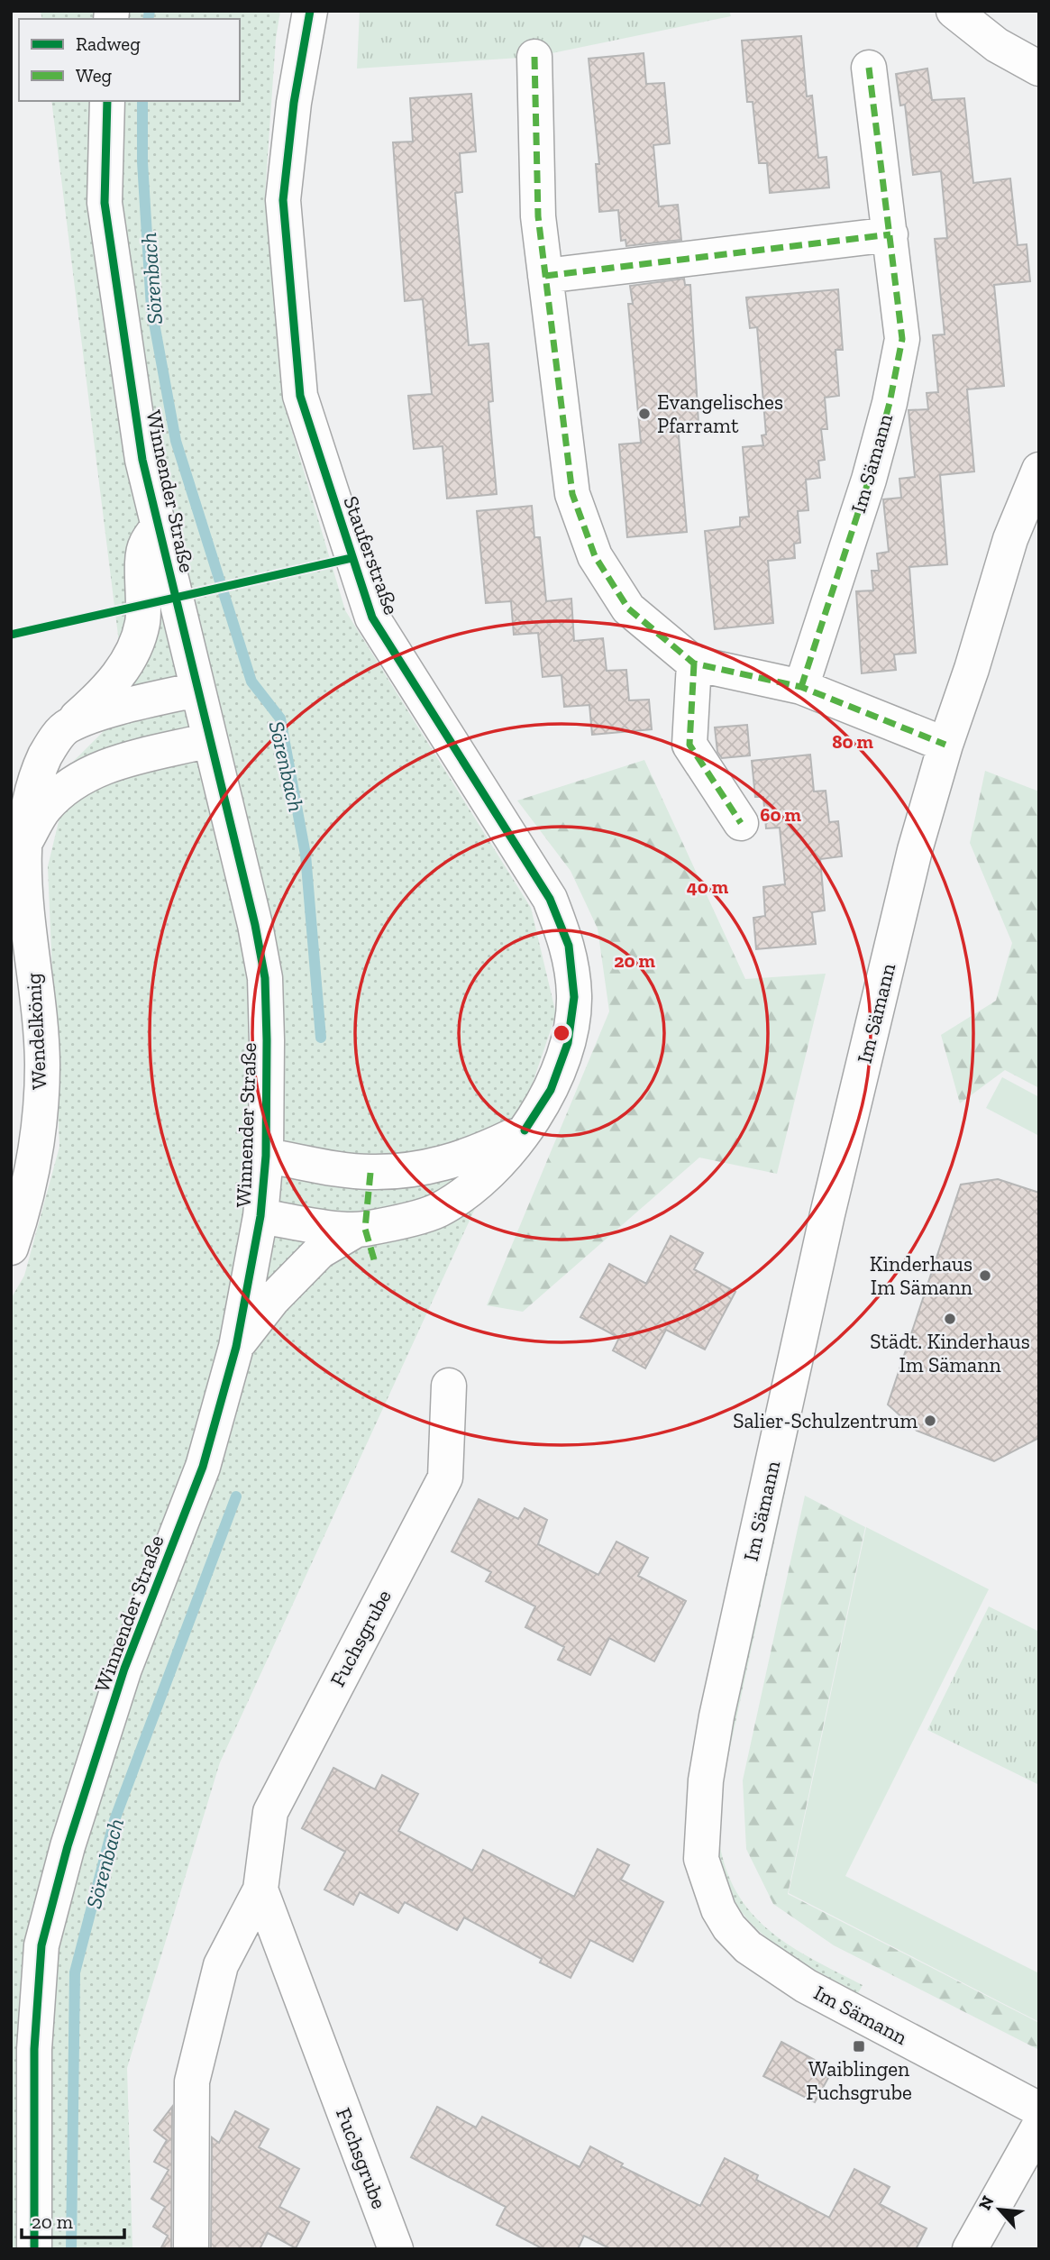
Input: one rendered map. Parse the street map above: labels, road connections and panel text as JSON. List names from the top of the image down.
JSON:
{
  "streets": {
    "street": [
      "Im Sämann",
      "Winnender Straße",
      "Stauferstraße",
      "Wendelkönig",
      "Fuchsgrube"
    ]
  },
  "crossings": [
    ["Winnender Straße", "Stauferstraße"],
    ["Winnender Straße", "Wendelkönig"]
  ],
  "water": ["Sörenbach"],
  "places": {
    "other": [
      "Evangelisches Pfarramt",
      "Kinderhaus Im Sämann",
      "Städt. Kinderhaus Im Sämann",
      "Salier-Schulzentrum"
    ],
    "transit": ["Waiblingen Fuchsgrube"]
  },
  "legend": ["Radweg", "Weg"],
  "scale_bar": "20 m",
  "north": "top left",
  "rings": [
    "80 m",
    "60 m",
    "40 m",
    "20 m"
  ]
}
